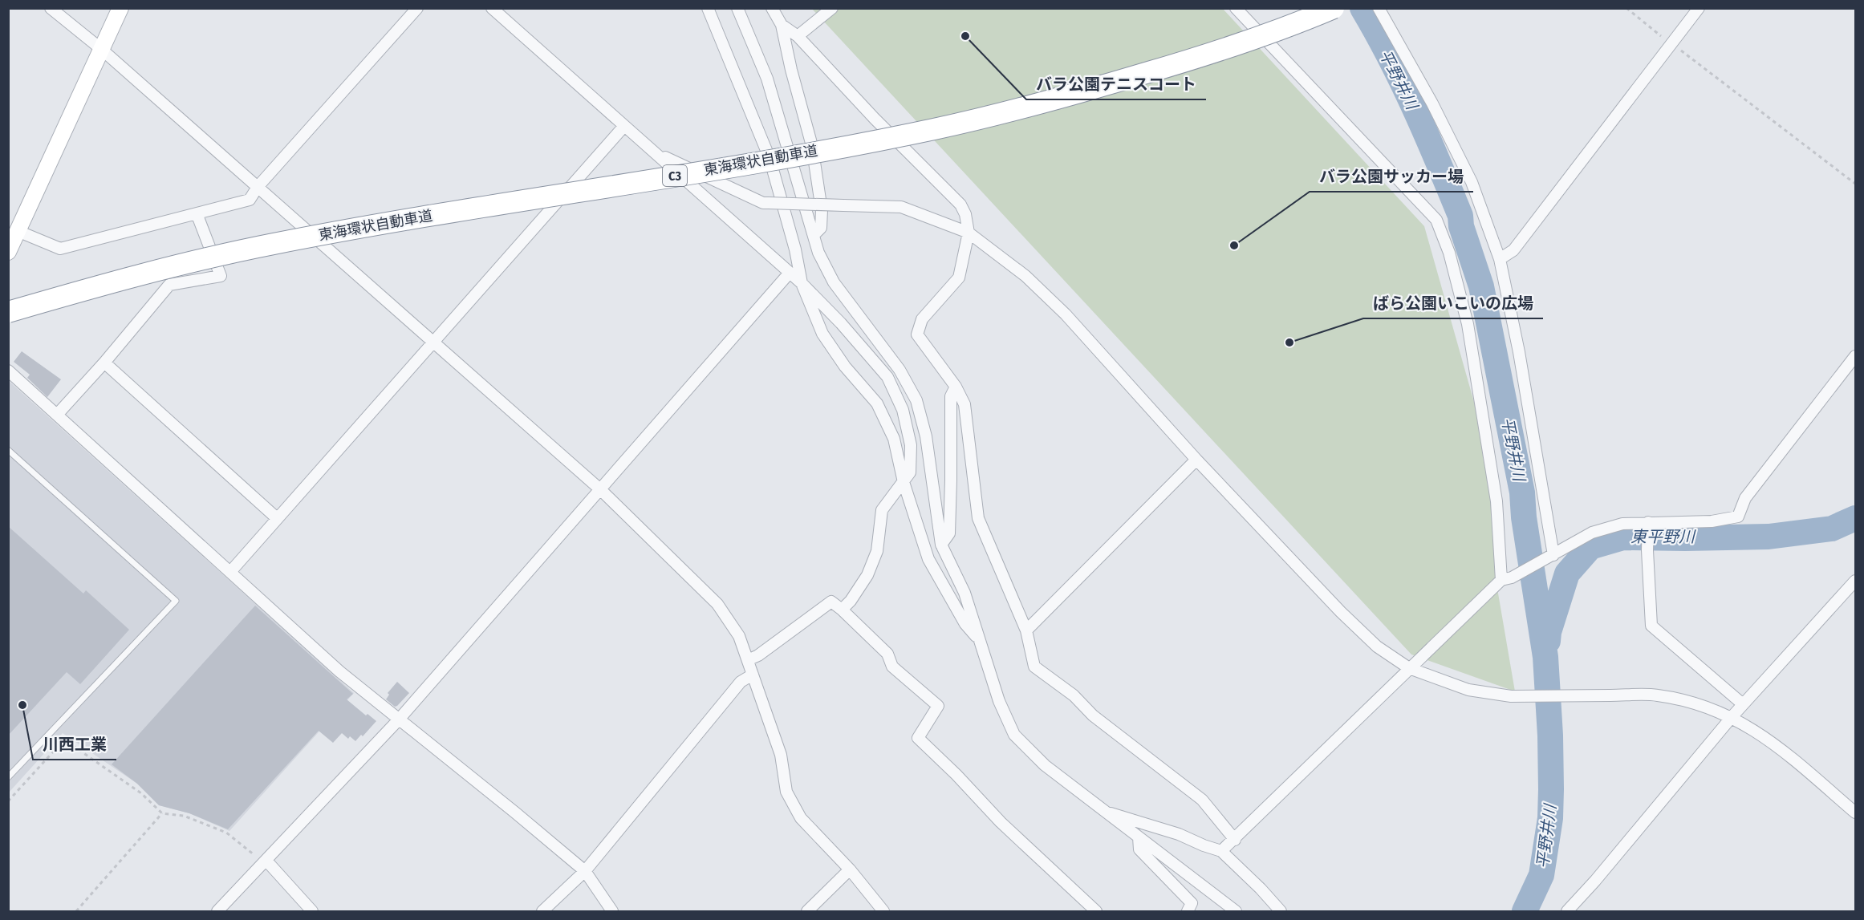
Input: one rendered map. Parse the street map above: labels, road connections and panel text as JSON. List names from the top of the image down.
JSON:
{
  "streets": {
    "highway": ["東海環状自動車道", "C3"]
  },
  "water": ["平野井川", "東平野川"],
  "places": [
    "バラ公園テニスコート",
    "バラ公園サッカー場",
    "ばら公園いこいの広場",
    "川西工業"
  ]
}
